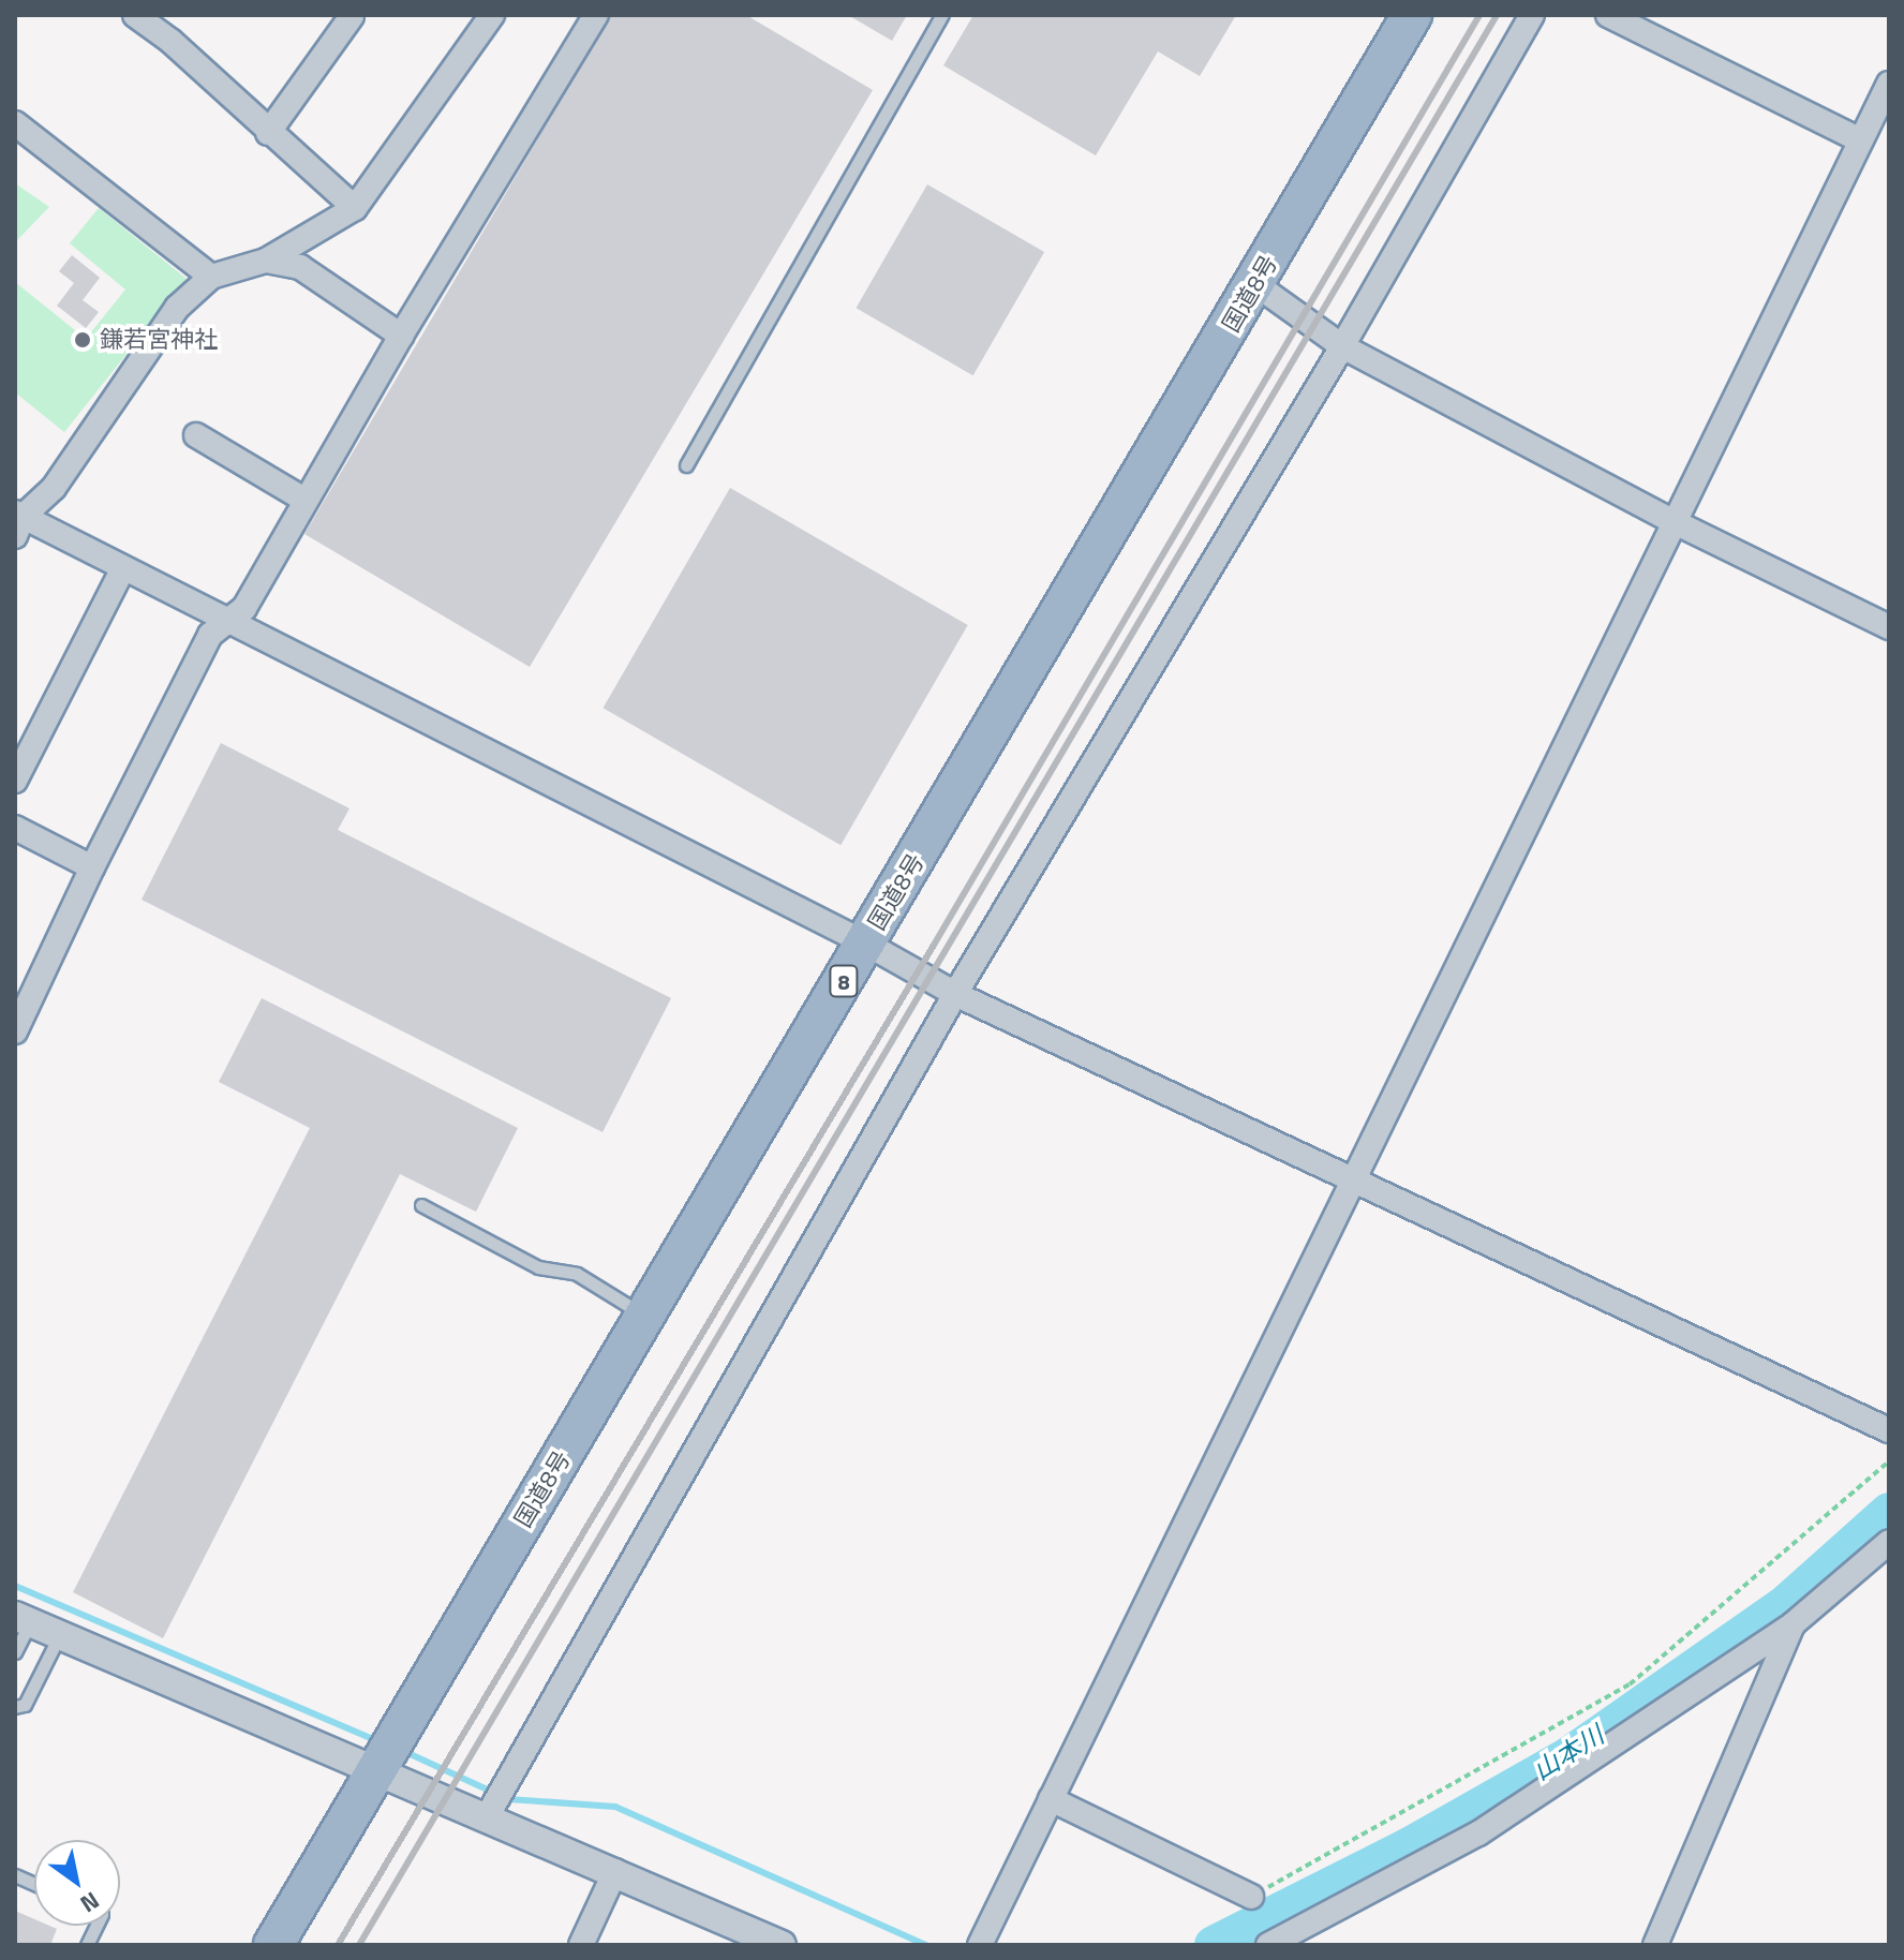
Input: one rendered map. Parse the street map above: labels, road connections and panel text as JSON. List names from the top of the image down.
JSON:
{
  "streets": {
    "highway": ["国道8号", "8"]
  },
  "water": ["山本川"],
  "places": ["鎌若宮神社"],
  "north": "bottom right"
}
